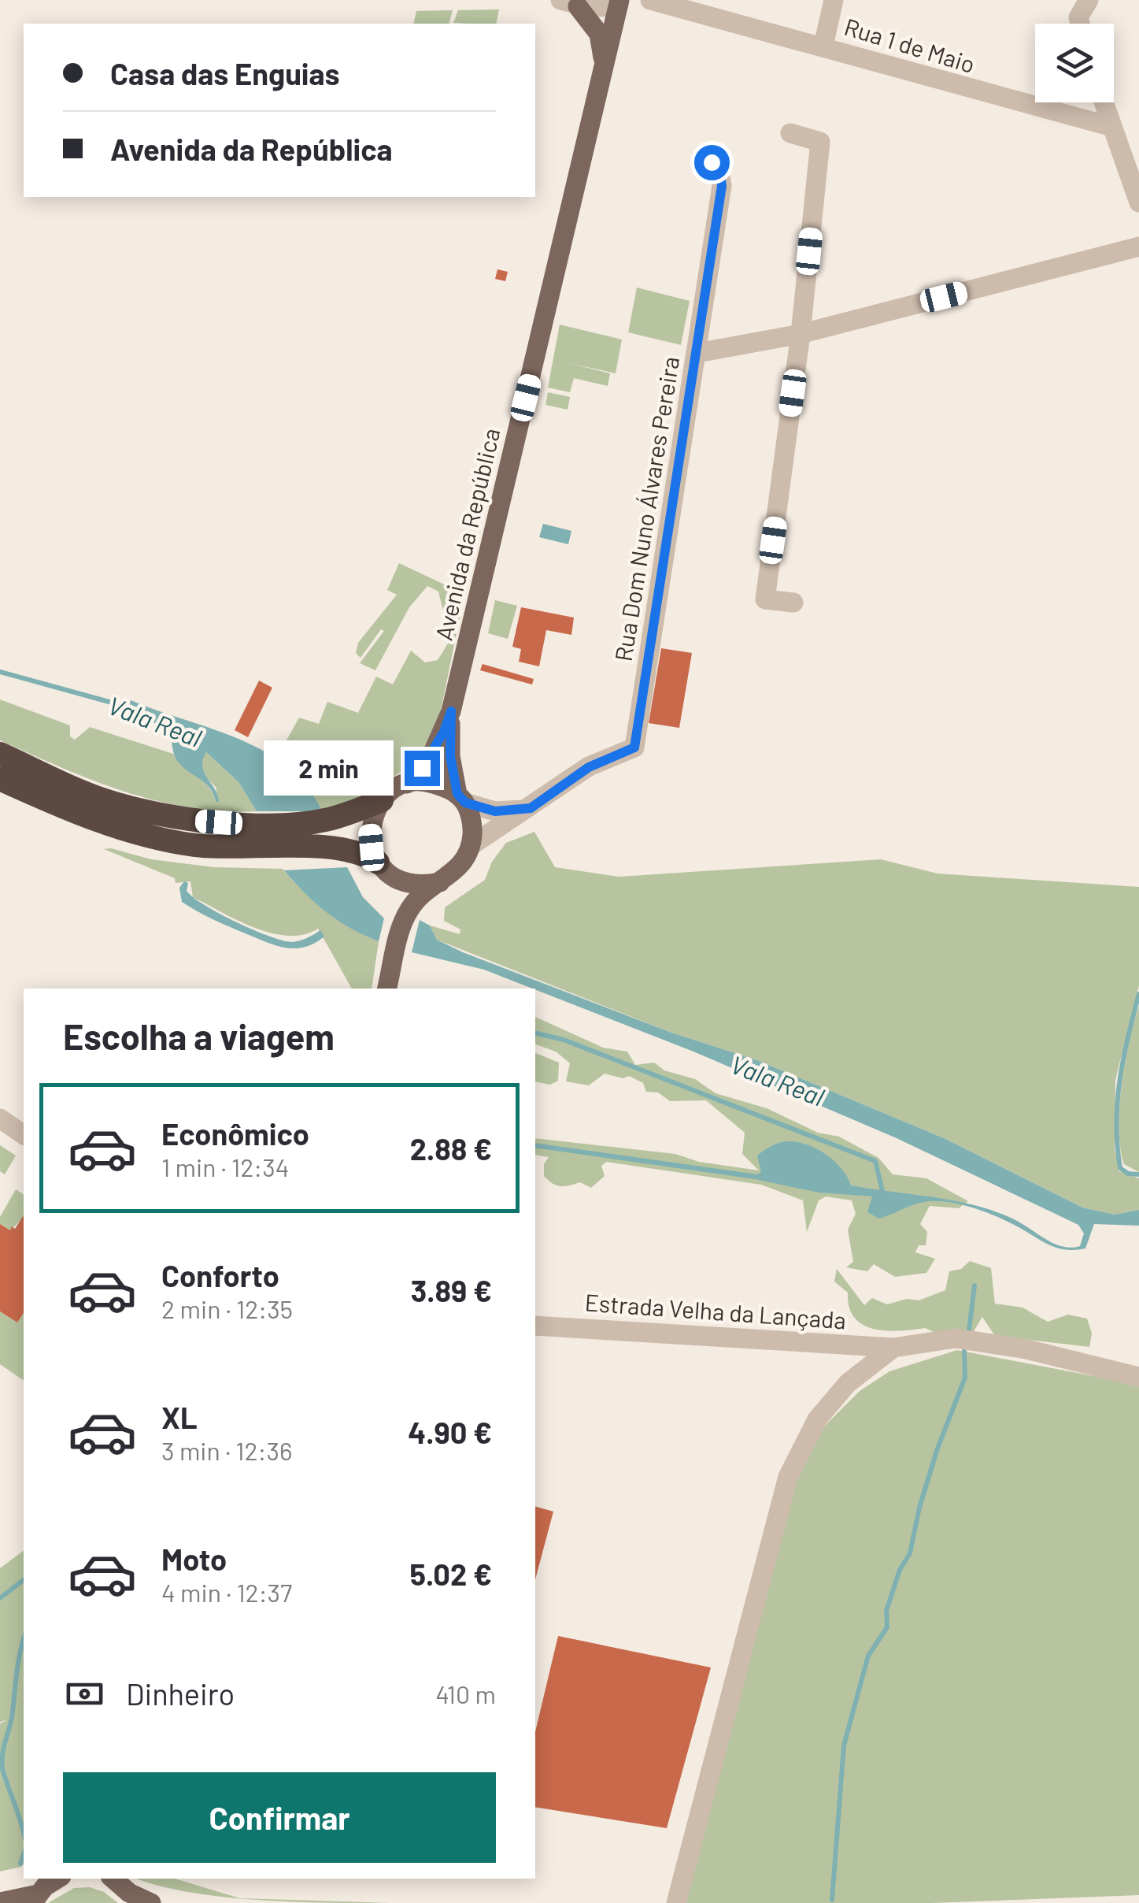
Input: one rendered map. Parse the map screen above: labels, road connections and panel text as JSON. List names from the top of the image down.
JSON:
{
  "streets": {
    "main road": ["Avenida da República"],
    "street": ["Rua 1 de Maio", "Rua Dom Nuno Álvares Pereira", "Estrada Velha da Lançada"]
  },
  "crossings": [
    ["Rua Dom Nuno Álvares Pereira", "Avenida da República"]
  ],
  "water": ["Vala Real"],
  "page": {
    "banner": ["Casa das Enguias", "Avenida da República"],
    "bubble": "2 min",
    "heading": "Escolha a viagem",
    "list": [
      {
        "name": "Econômico",
        "note": "1 min · 12:34",
        "value": "2.88 €"
      },
      {
        "name": "Conforto",
        "note": "2 min · 12:35",
        "value": "3.89 €"
      },
      {
        "name": "XL",
        "note": "3 min · 12:36",
        "value": "4.90 €"
      },
      {
        "name": "Moto",
        "note": "4 min · 12:37",
        "value": "5.02 €"
      }
    ],
    "pay": ["Dinheiro", "410 m"],
    "buttons": "Confirmar"
  }
}
